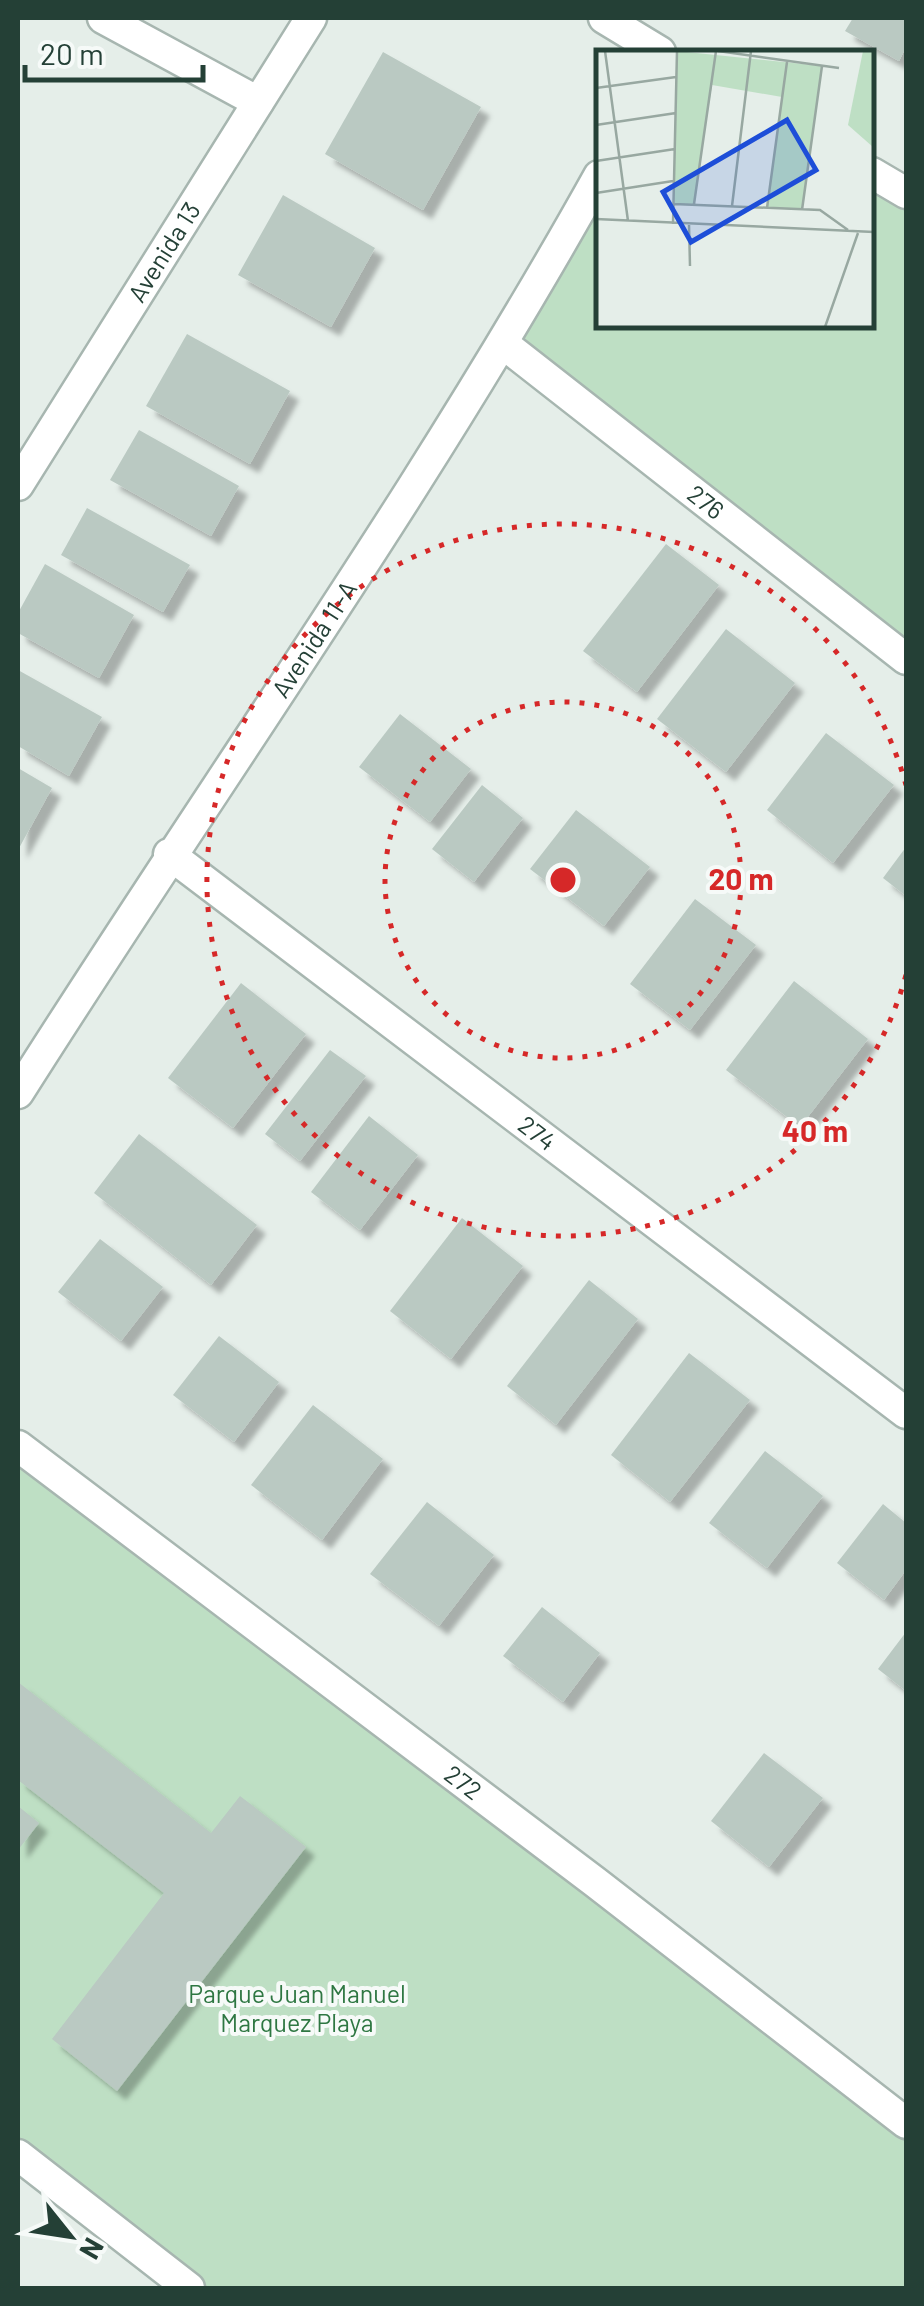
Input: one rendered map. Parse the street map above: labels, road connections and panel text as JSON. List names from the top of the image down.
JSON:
{
  "streets": {
    "street": [
      "Avenida 13",
      "276",
      "Avenida 11-A",
      "274",
      "272"
    ]
  },
  "crossings": [
    ["276", "Avenida 11-A"],
    ["Avenida 11-A", "274"]
  ],
  "parks": ["Parque Juan Manuel Marquez Playa"],
  "scale_bar": "20 m",
  "north": "bottom right",
  "rings": ["20 m", "40 m"]
}
